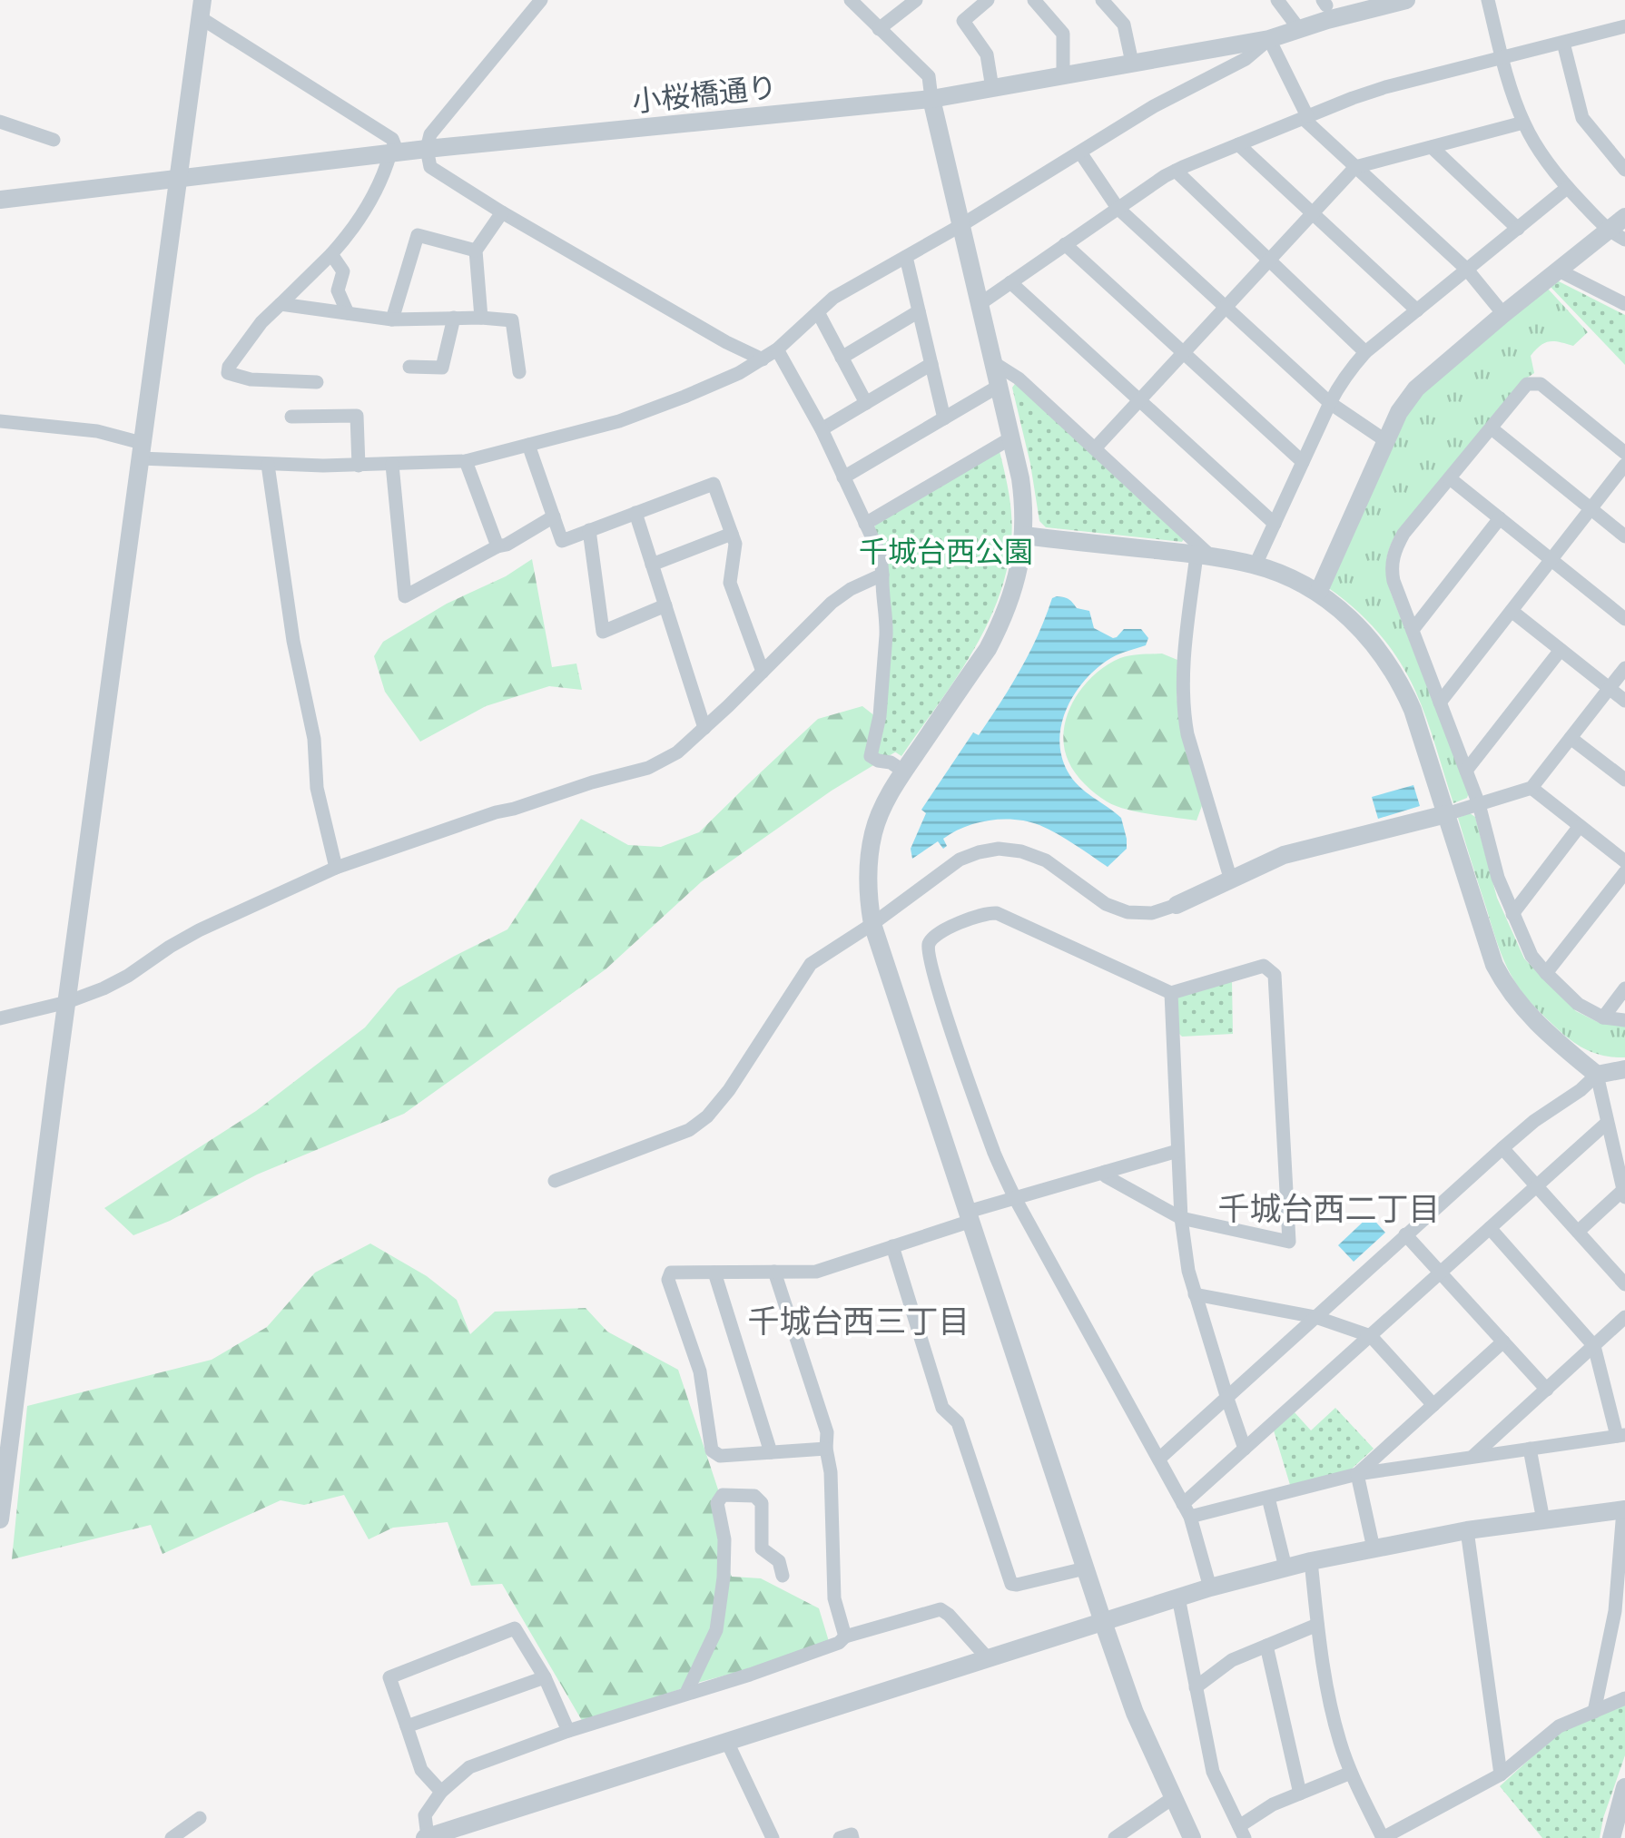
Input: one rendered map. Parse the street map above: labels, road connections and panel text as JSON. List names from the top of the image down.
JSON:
{
  "streets": {
    "street": ["小桜橋通り"]
  },
  "districts": ["千城台西二丁目", "千城台西三丁目"],
  "parks": ["千城台西公園"]
}
